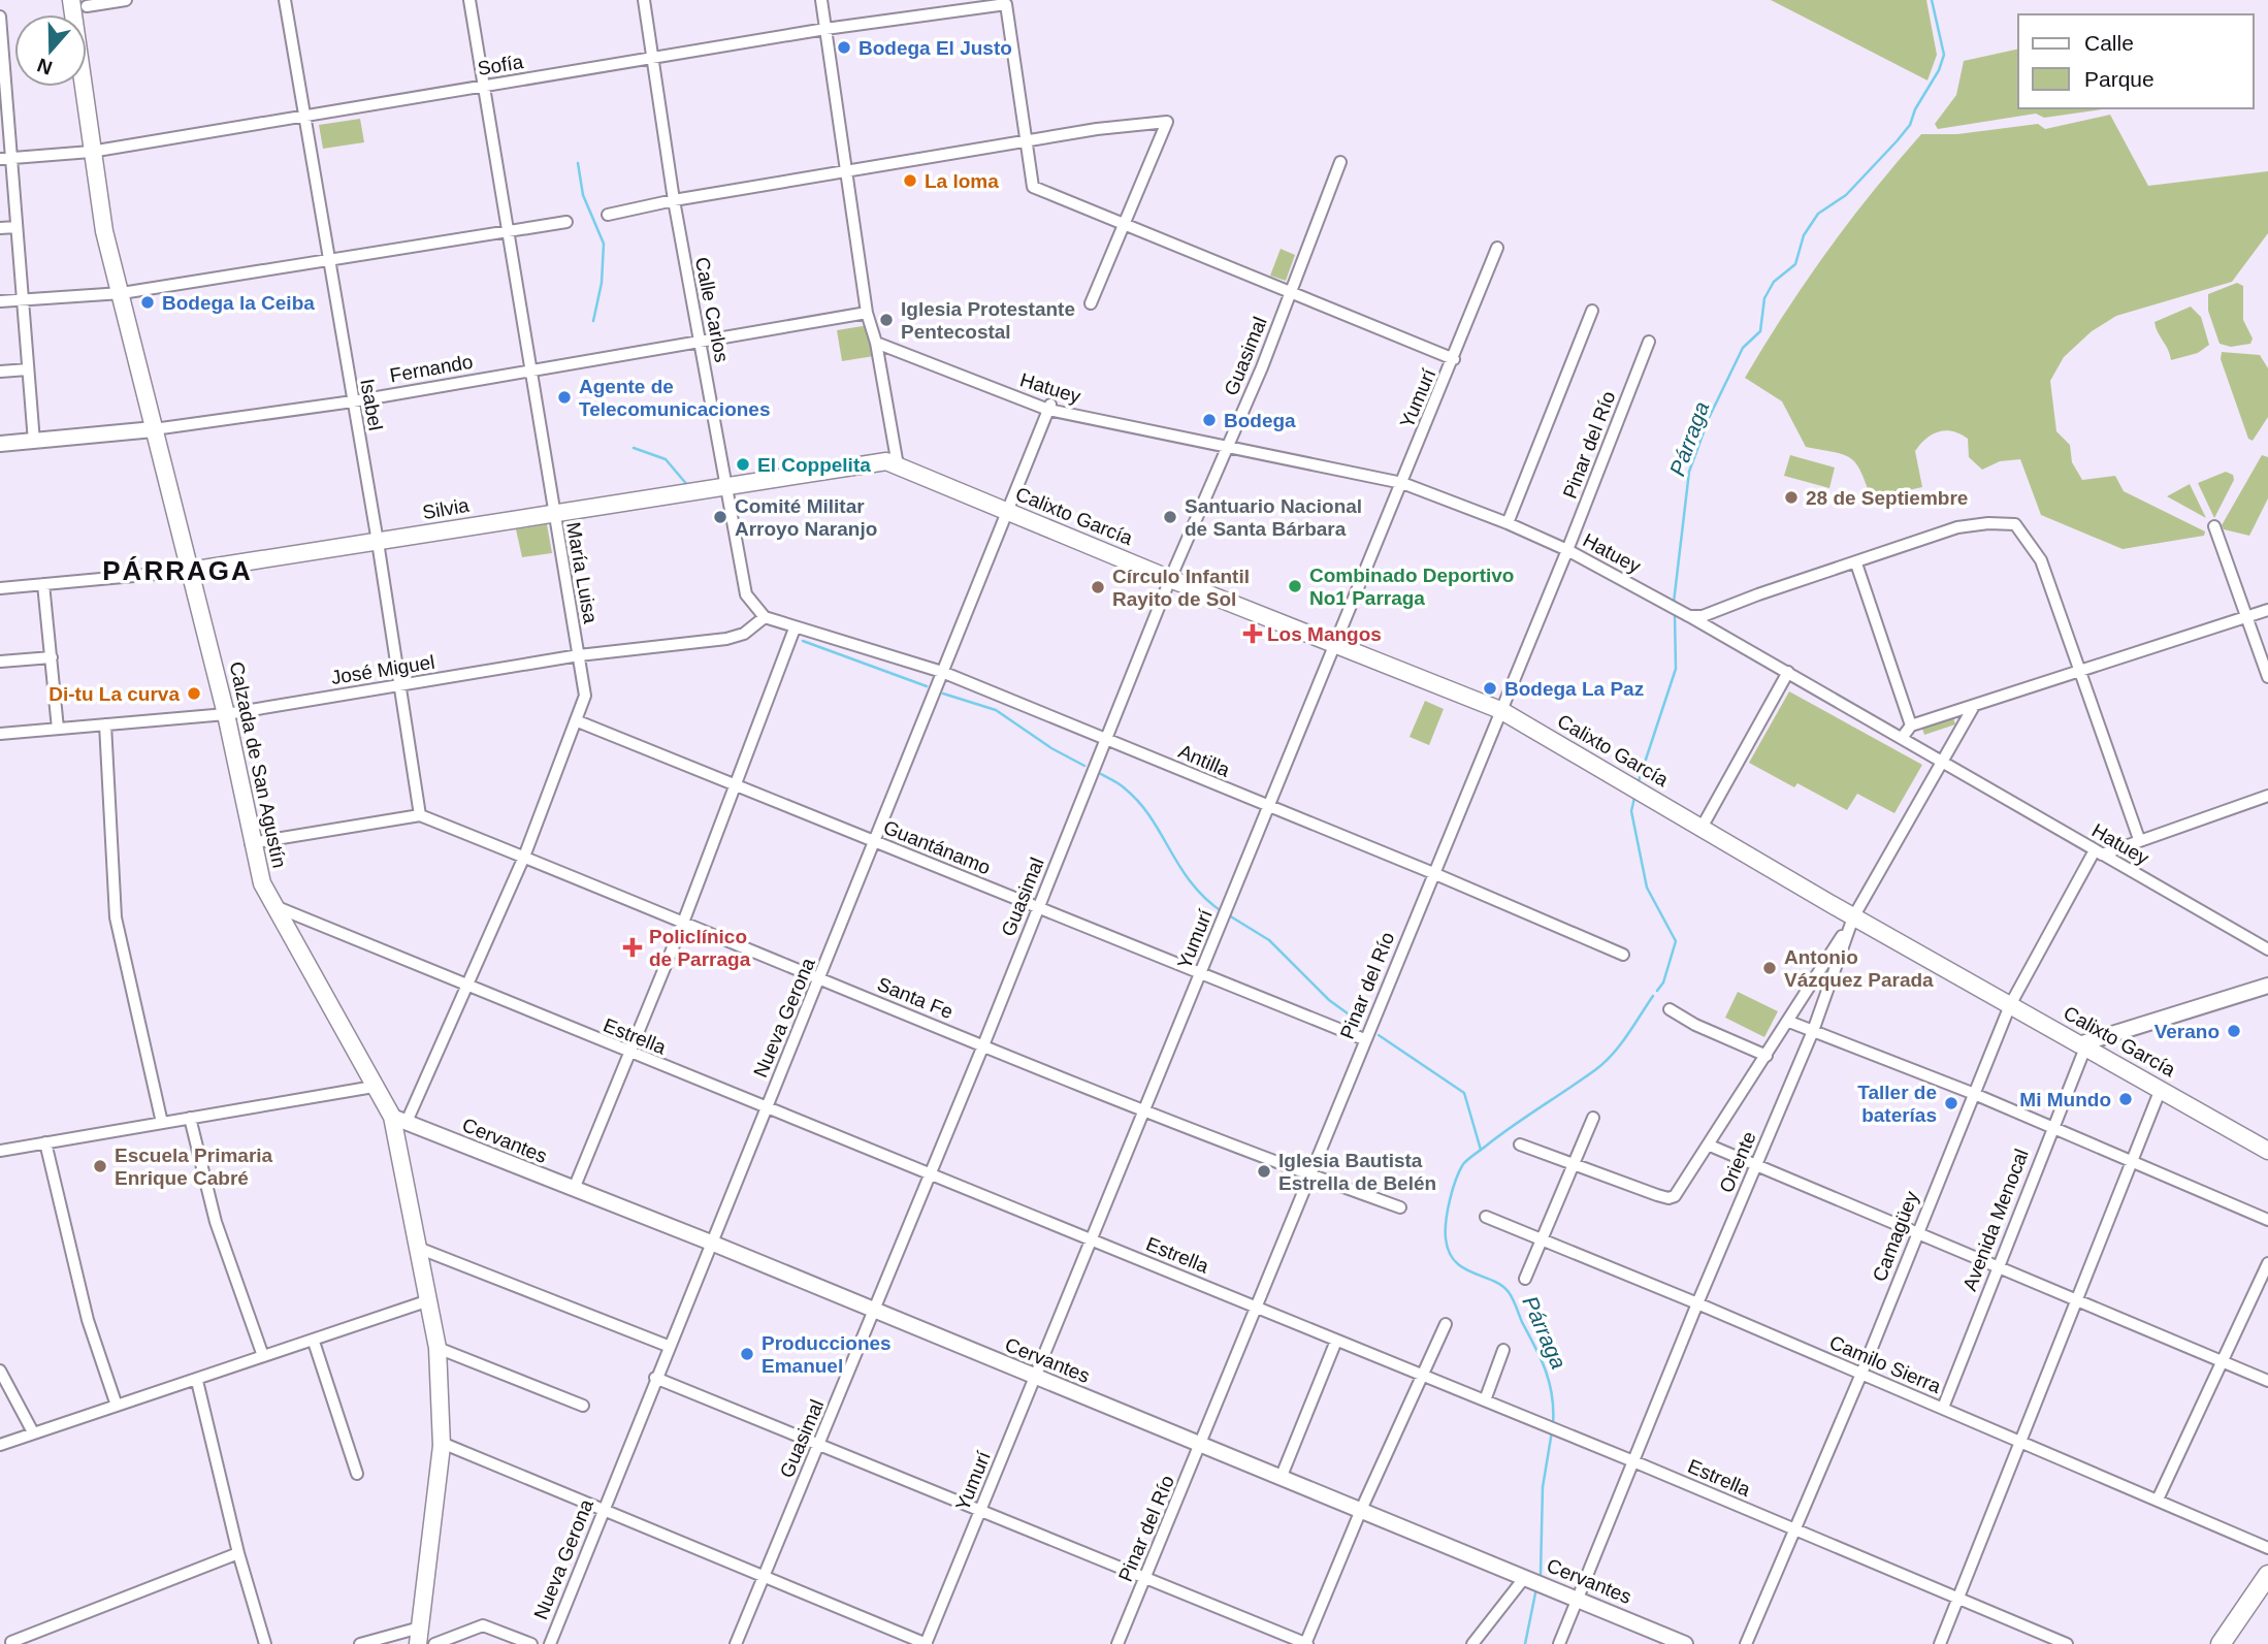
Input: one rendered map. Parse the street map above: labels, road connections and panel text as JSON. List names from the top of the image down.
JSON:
{
  "streets": {
    "main road": ["Silvia", "Calixto García", "Calzada de San Agustín"],
    "street": [
      "Sofía",
      "Calle Carlos",
      "Guasimal",
      "Fernando",
      "Hatuey",
      "Yumurí",
      "Isabel",
      "Pinar del Río",
      "María Luisa",
      "José Miguel",
      "Antilla",
      "Guantánamo",
      "Santa Fe",
      "Nueva Gerona",
      "Estrella",
      "Cervantes",
      "Oriente",
      "Avenida Menocal",
      "Camagüey",
      "Camilo Sierra"
    ]
  },
  "crossings": [
    ["Sofía", "Calle Carlos"],
    ["Sofía", "Isabel"],
    ["Sofía", "María Luisa"],
    ["Sofía", "Calzada de San Agustín"],
    ["Calle Carlos", "Fernando"],
    ["Calle Carlos", "Silvia"],
    ["Calle Carlos", "José Miguel"],
    ["Calle Carlos", "Antilla"],
    ["Guasimal", "Hatuey"],
    ["Guasimal", "Calixto García"],
    ["Guasimal", "Antilla"],
    ["Guasimal", "Guantánamo"],
    ["Guasimal", "Santa Fe"],
    ["Guasimal", "Estrella"],
    ["Guasimal", "Cervantes"],
    ["Fernando", "Isabel"],
    ["Fernando", "María Luisa"],
    ["Fernando", "Calzada de San Agustín"],
    ["Hatuey", "Yumurí"],
    ["Hatuey", "Pinar del Río"],
    ["Hatuey", "Nueva Gerona"],
    ["Hatuey", "Oriente"],
    ["Hatuey", "Camagüey"],
    ["Yumurí", "Calixto García"],
    ["Yumurí", "Antilla"],
    ["Yumurí", "Guantánamo"],
    ["Yumurí", "Santa Fe"],
    ["Yumurí", "Estrella"],
    ["Yumurí", "Cervantes"],
    ["Isabel", "Silvia"],
    ["Isabel", "José Miguel"],
    ["Isabel", "Santa Fe"],
    ["Pinar del Río", "Calixto García"],
    ["Pinar del Río", "Antilla"],
    ["Pinar del Río", "Guantánamo"],
    ["Pinar del Río", "Santa Fe"],
    ["Pinar del Río", "Estrella"],
    ["Pinar del Río", "Cervantes"],
    ["Silvia", "Calixto García"],
    ["Silvia", "María Luisa"],
    ["Silvia", "Calzada de San Agustín"],
    ["Calixto García", "Nueva Gerona"],
    ["Calixto García", "Oriente"],
    ["Calixto García", "Avenida Menocal"],
    ["Calixto García", "Camagüey"],
    ["María Luisa", "José Miguel"],
    ["María Luisa", "Calzada de San Agustín"],
    ["María Luisa", "Guantánamo"],
    ["María Luisa", "Santa Fe"],
    ["María Luisa", "Estrella"],
    ["María Luisa", "Cervantes"],
    ["José Miguel", "Antilla"],
    ["José Miguel", "Calzada de San Agustín"],
    ["Antilla", "Nueva Gerona"],
    ["Calzada de San Agustín", "Estrella"],
    ["Calzada de San Agustín", "Cervantes"],
    ["Guantánamo", "Nueva Gerona"],
    ["Santa Fe", "Nueva Gerona"],
    ["Nueva Gerona", "Estrella"],
    ["Nueva Gerona", "Cervantes"],
    ["Estrella", "Oriente"],
    ["Estrella", "Camagüey"],
    ["Cervantes", "Oriente"],
    ["Oriente", "Camilo Sierra"],
    ["Avenida Menocal", "Camilo Sierra"],
    ["Camagüey", "Camilo Sierra"]
  ],
  "districts": ["PÁRRAGA"],
  "water": ["Párraga"],
  "places": {
    "other": [
      "Bodega El Justo",
      "La loma",
      "Bodega la Ceiba",
      "Iglesia Protestante Pentecostal",
      "Agente de Telecomunicaciones",
      "Bodega",
      "El Coppelita",
      "28 de Septiembre",
      "Comité Militar Arroyo Naranjo",
      "Santuario Nacional de Santa Bárbara",
      "Combinado Deportivo No1 Parraga",
      "Círculo Infantil Rayito de Sol",
      "Bodega La Paz",
      "Di-tu La curva",
      "Antonio Vázquez Parada",
      "Verano",
      "Mi Mundo",
      "Taller de baterías",
      "Escuela Primaria Enrique Cabré",
      "Iglesia Bautista Estrella de Belén",
      "Producciones Emanuel"
    ],
    "health": ["Los Mangos", "Policlínico de Parraga"]
  },
  "legend": ["Calle", "Parque"],
  "north": "bottom"
}
